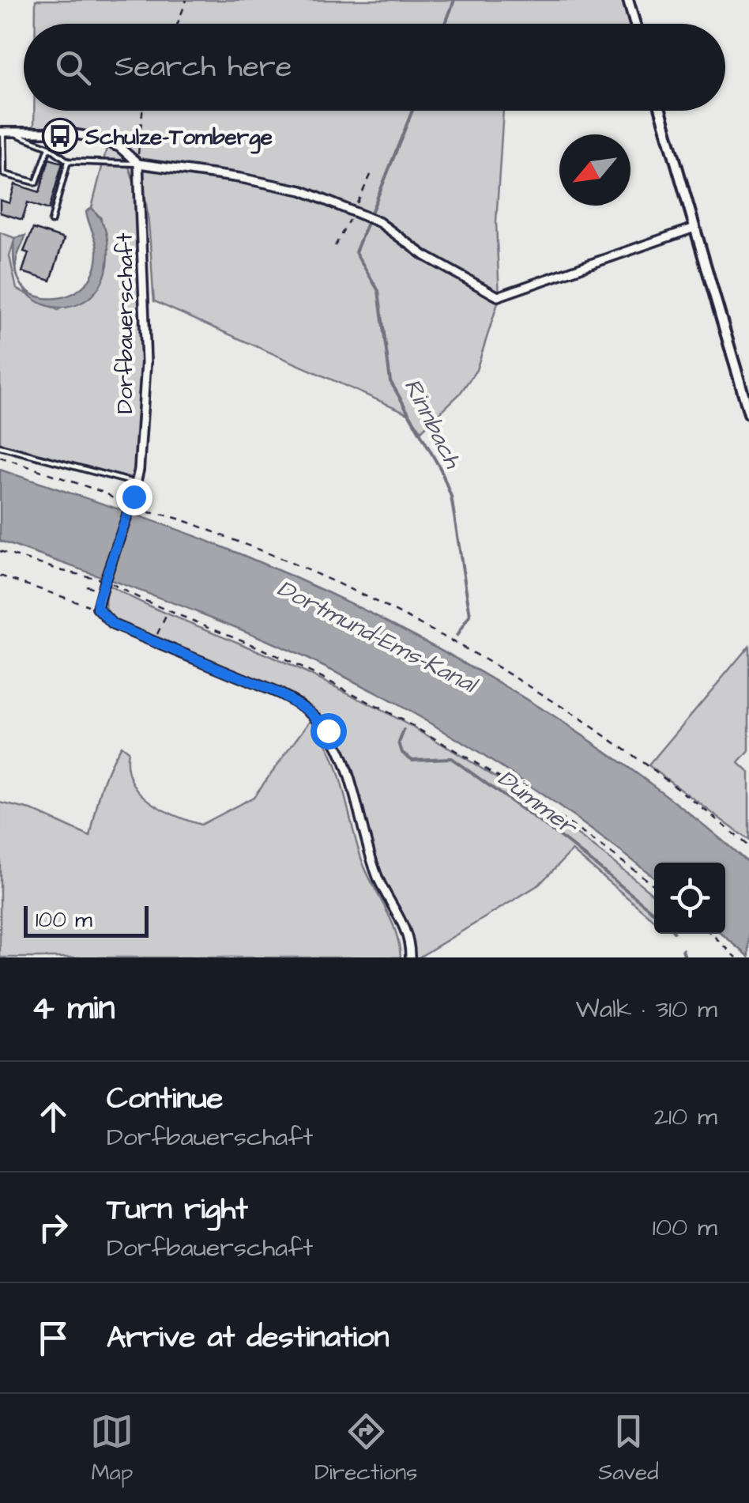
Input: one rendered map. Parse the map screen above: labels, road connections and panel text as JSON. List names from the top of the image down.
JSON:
{
  "streets": {
    "street": ["Dorfbauerschaft"]
  },
  "water": ["Rinnbach", "Dortmund-Ems-Kanal", "Dümmer"],
  "places": {
    "bus stop": ["Schulze-Tomberge"]
  },
  "scale_bar": "100 m",
  "north": "bottom left",
  "page": {
    "search": "Search here",
    "scale": "100 m",
    "heading": ["4 min", "Walk · 310 m"],
    "list": [
      ["Continue", "Dorfbauerschaft", "210 m"],
      ["Turn right", "Dorfbauerschaft", "100 m"],
      "Arrive at destination"
    ],
    "nav": ["Map", "Directions", "Saved"]
  }
}
